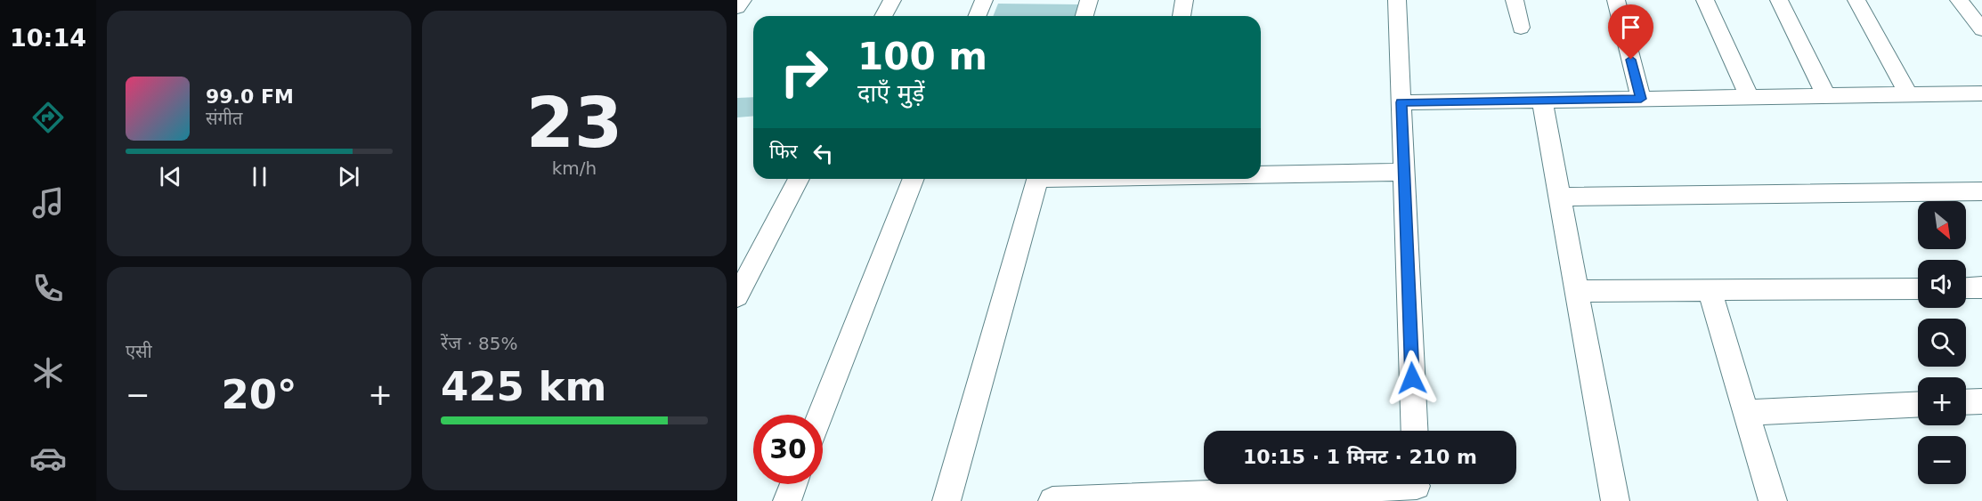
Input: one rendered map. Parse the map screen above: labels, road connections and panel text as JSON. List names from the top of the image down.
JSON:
{
  "north": "bottom right",
  "page": {
    "tabs": "10:14",
    "tile": [
      ["23", "km/h"],
      "एसी",
      ["रेंज · 85%", "425 km"]
    ],
    "turn": ["100 m", "दाएँ मुड़ें"],
    "song": ["99.0 FM", "संगीत"],
    "then": "फिर",
    "map_buttons": ["+", "−"],
    "heat": ["−", "20°", "+"],
    "limit": "30",
    "trip": "10:15 · 1 मिनट · 210 m"
  }
}
